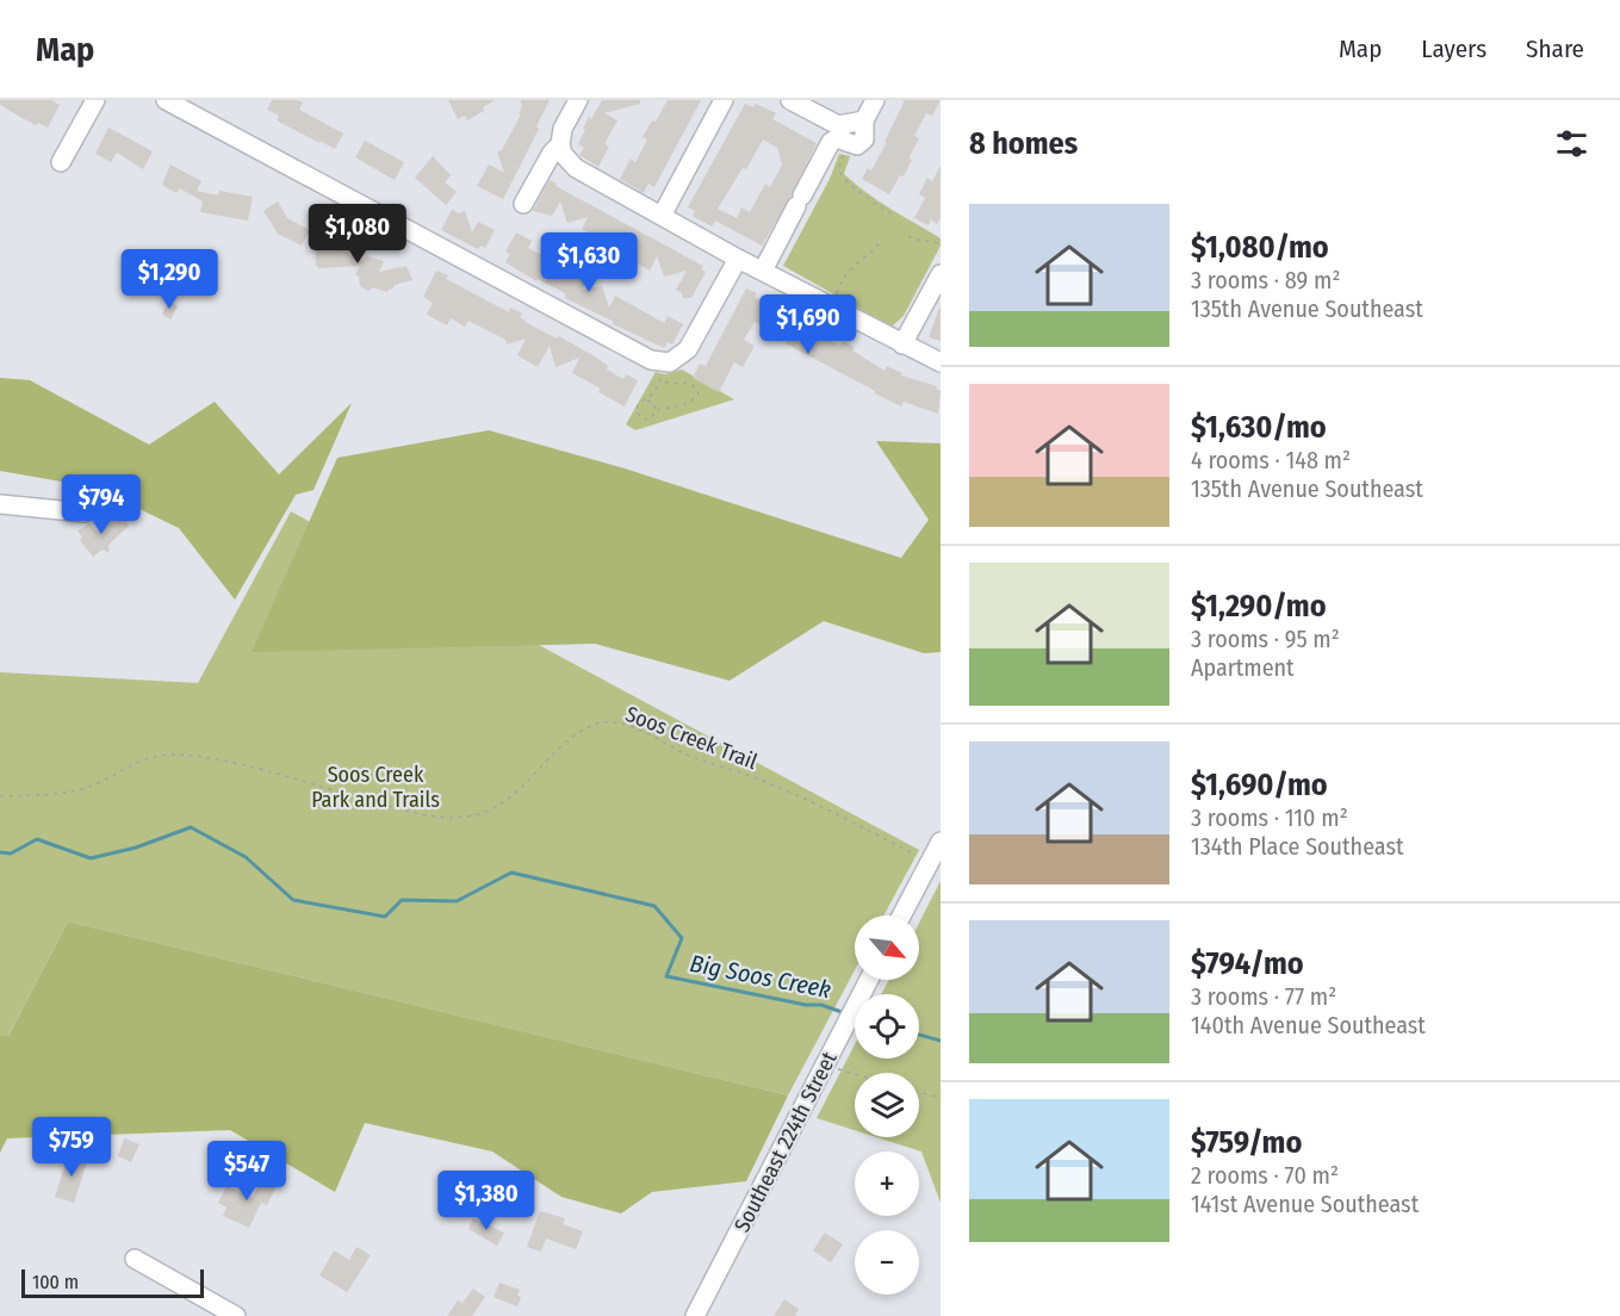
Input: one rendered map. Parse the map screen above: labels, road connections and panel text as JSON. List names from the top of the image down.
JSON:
{
  "streets": {
    "street": ["Southeast 224th Street"],
    "path": ["Soos Creek Trail"]
  },
  "water": ["Big Soos Creek"],
  "parks": ["Soos Creek Park and Trails"],
  "scale_bar": "100 m",
  "north": "bottom right",
  "page": {
    "header": "Map",
    "nav": ["Map", "Layers", "Share"],
    "heading": "8 homes",
    "list": [
      {
        "name": "$1,080/mo",
        "note": "3 rooms · 89 m² · 135th Avenue Southeast"
      },
      {
        "name": "$1,630/mo",
        "note": "4 rooms · 148 m² · 135th Avenue Southeast"
      },
      {
        "name": "$1,290/mo",
        "note": "3 rooms · 95 m² · Apartment"
      },
      {
        "name": "$1,690/mo",
        "note": "3 rooms · 110 m² · 134th Place Southeast"
      },
      {
        "name": "$794/mo",
        "note": "3 rooms · 77 m² · 140th Avenue Southeast"
      },
      {
        "name": "$759/mo",
        "note": "2 rooms · 70 m² · 141st Avenue Southeast"
      }
    ],
    "price": [
      "$1,080",
      "$1,630",
      "$1,290",
      "$1,690",
      "$794",
      "$759",
      "$547",
      "$1,380"
    ],
    "map_buttons": ["+", "−"],
    "scale": "100 m"
  }
}
